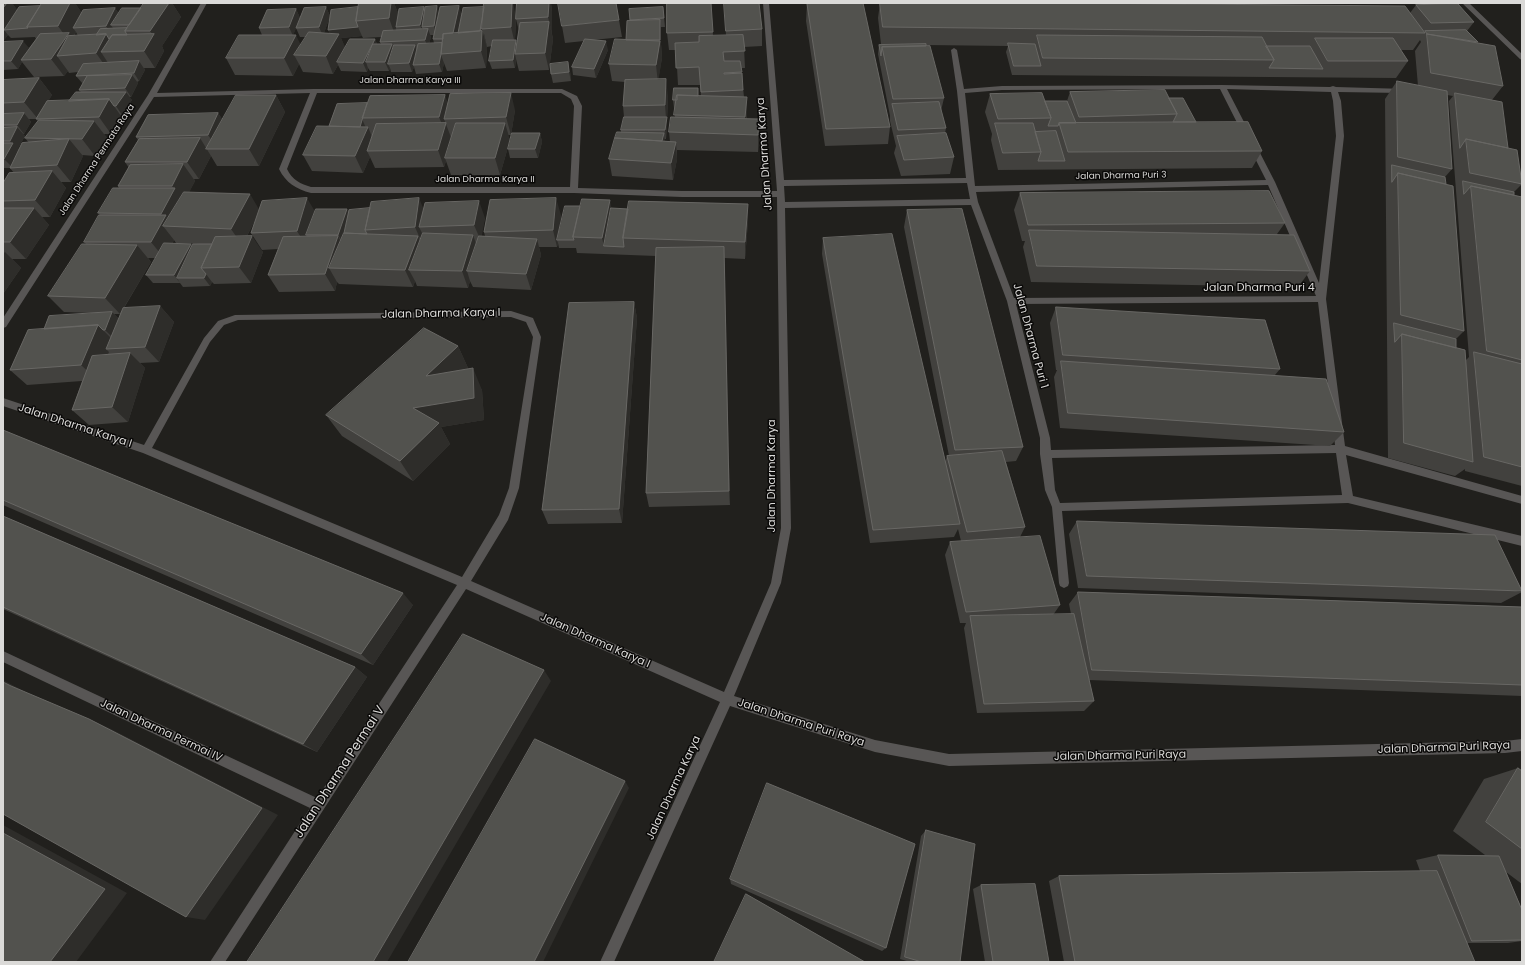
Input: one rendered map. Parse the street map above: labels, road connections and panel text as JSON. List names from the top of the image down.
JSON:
{
  "streets": {
    "street": [
      "Jalan Dharma Karya III",
      "Jalan Dharma Karya",
      "Jalan Dharma Permata Raya",
      "Jalan Dharma Puri 3",
      "Jalan Dharma Karya II",
      "Jalan Dharma Puri 4",
      "Jalan Dharma Karya I",
      "Jalan Dharma Puri 1",
      "Jalan Dharma Puri Raya",
      "Jalan Dharma Permai IV",
      "Jalan Dharma Permai V"
    ]
  },
  "crossings": [
    ["Jalan Dharma Karya III", "Jalan Dharma Permata Raya"],
    ["Jalan Dharma Karya III", "Jalan Dharma Karya II"],
    ["Jalan Dharma Karya", "Jalan Dharma Puri 3"],
    ["Jalan Dharma Karya", "Jalan Dharma Karya II"],
    ["Jalan Dharma Karya", "Jalan Dharma Karya I"],
    ["Jalan Dharma Karya", "Jalan Dharma Puri Raya"],
    ["Jalan Dharma Puri 3", "Jalan Dharma Puri 4"],
    ["Jalan Dharma Puri 3", "Jalan Dharma Puri 1"],
    ["Jalan Dharma Puri 4", "Jalan Dharma Puri 1"],
    ["Jalan Dharma Karya I", "Jalan Dharma Puri Raya"],
    ["Jalan Dharma Karya I", "Jalan Dharma Permai V"],
    ["Jalan Dharma Permai IV", "Jalan Dharma Permai V"]
  ]
}
